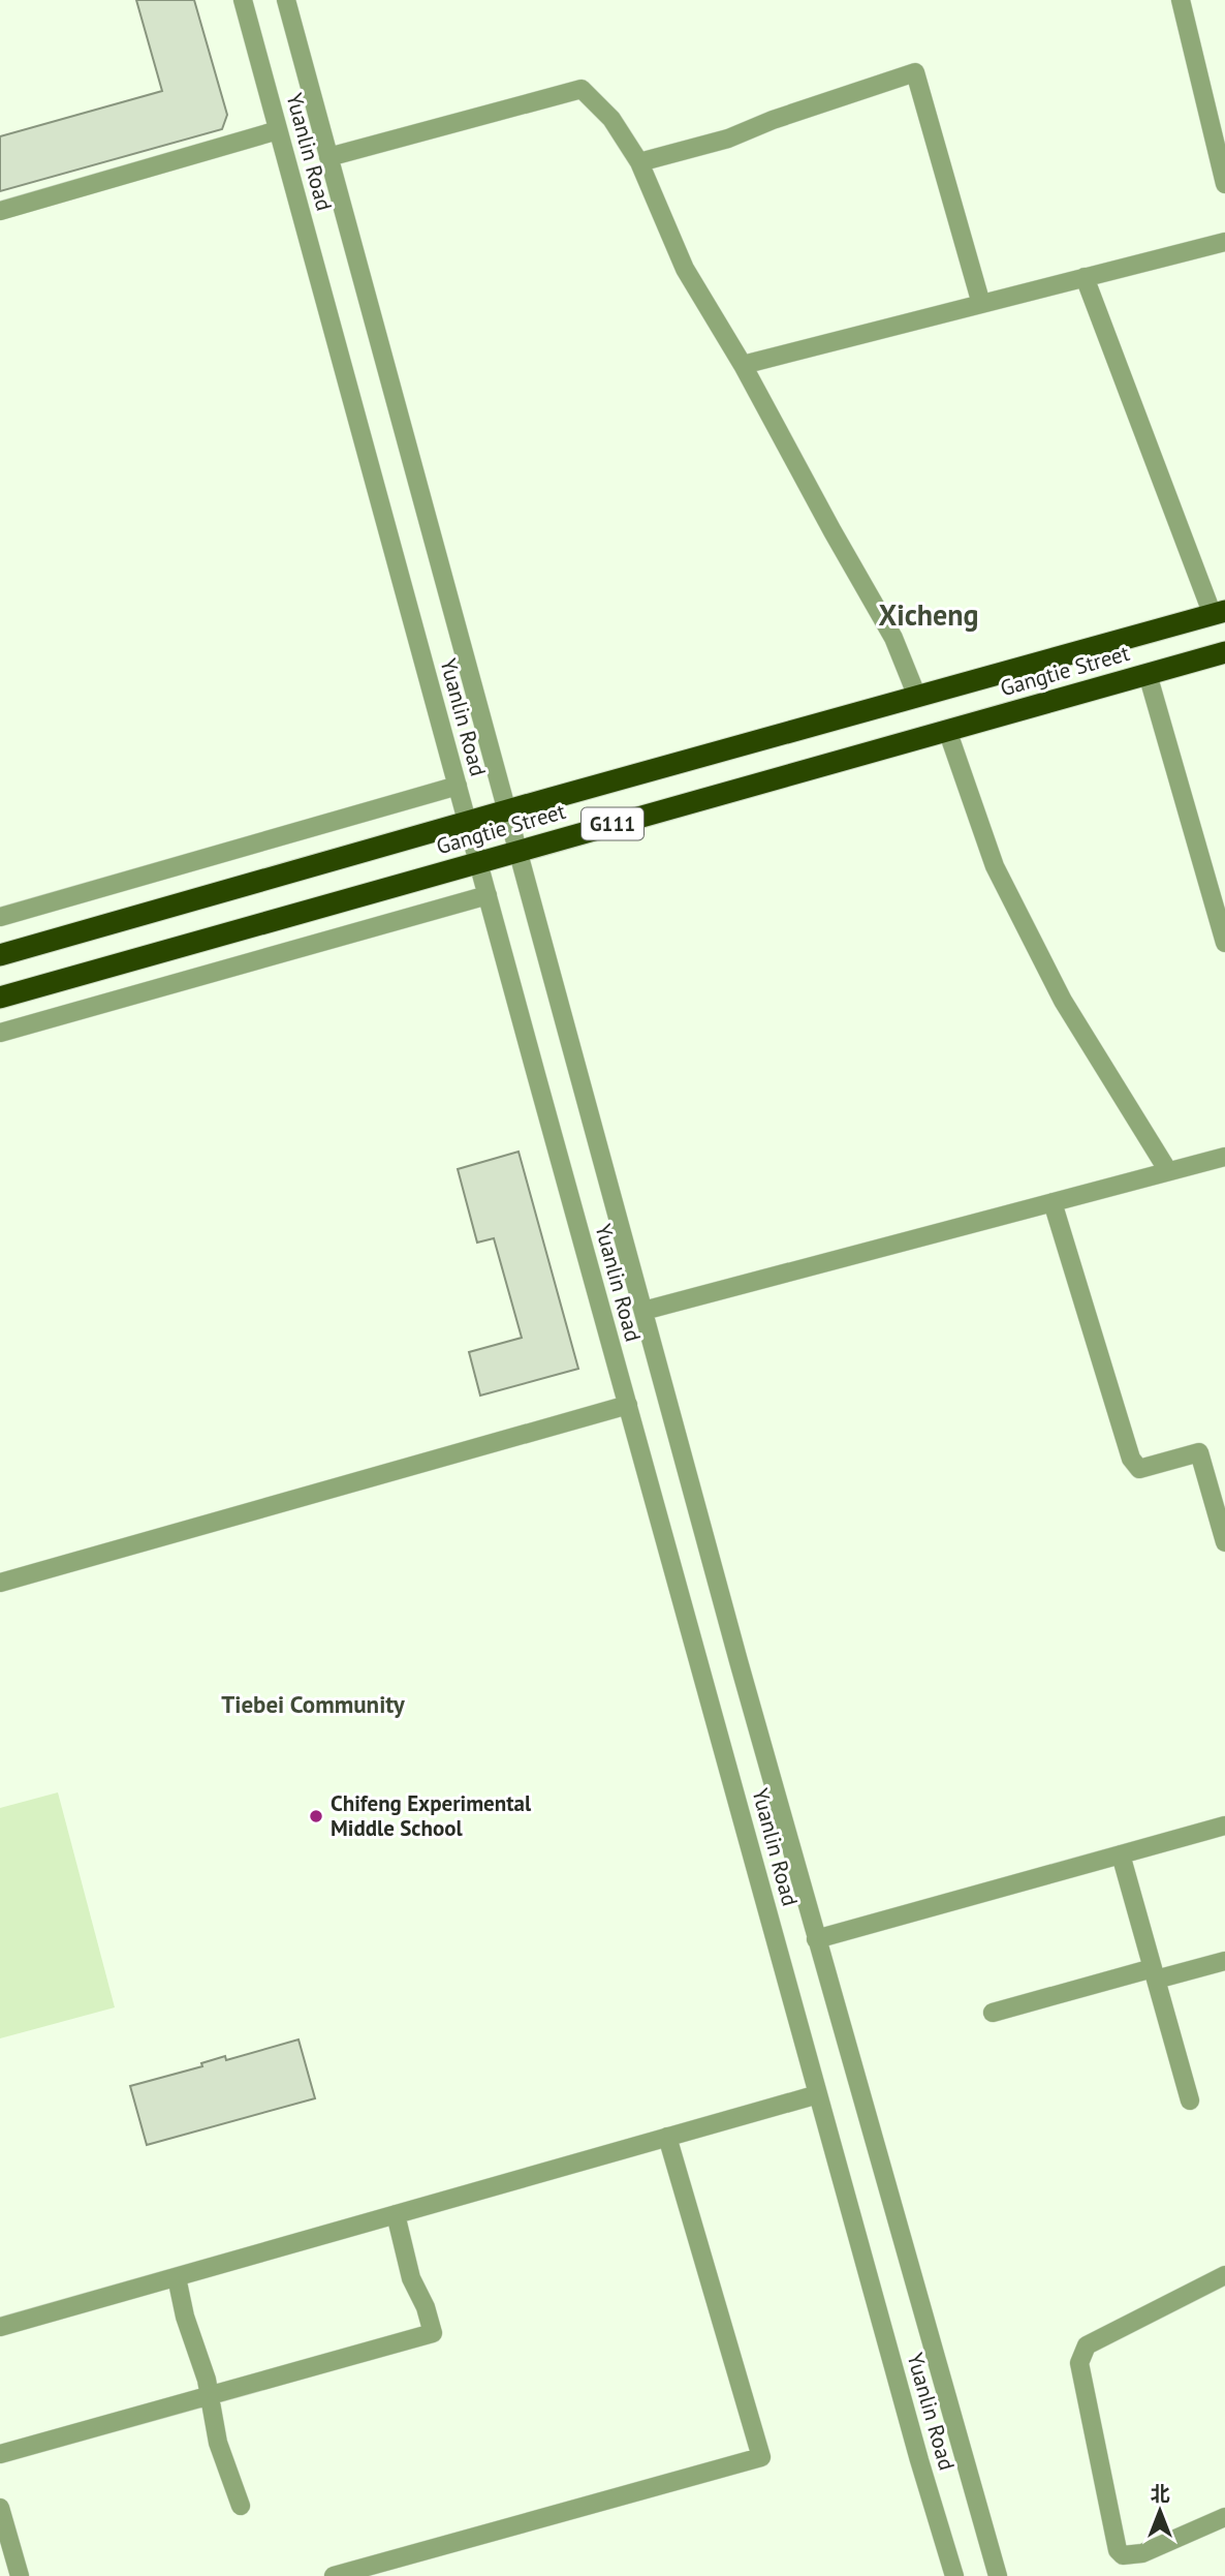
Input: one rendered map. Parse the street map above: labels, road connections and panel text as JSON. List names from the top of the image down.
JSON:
{
  "streets": {
    "highway": ["Gangtie Street", "G111"],
    "street": ["Yuanlin Road"]
  },
  "crossings": [
    ["Yuanlin Road", "Gangtie Street"]
  ],
  "districts": ["Xicheng", "Tiebei Community"],
  "places": ["Chifeng Experimental Middle School"],
  "north": "top"
}
